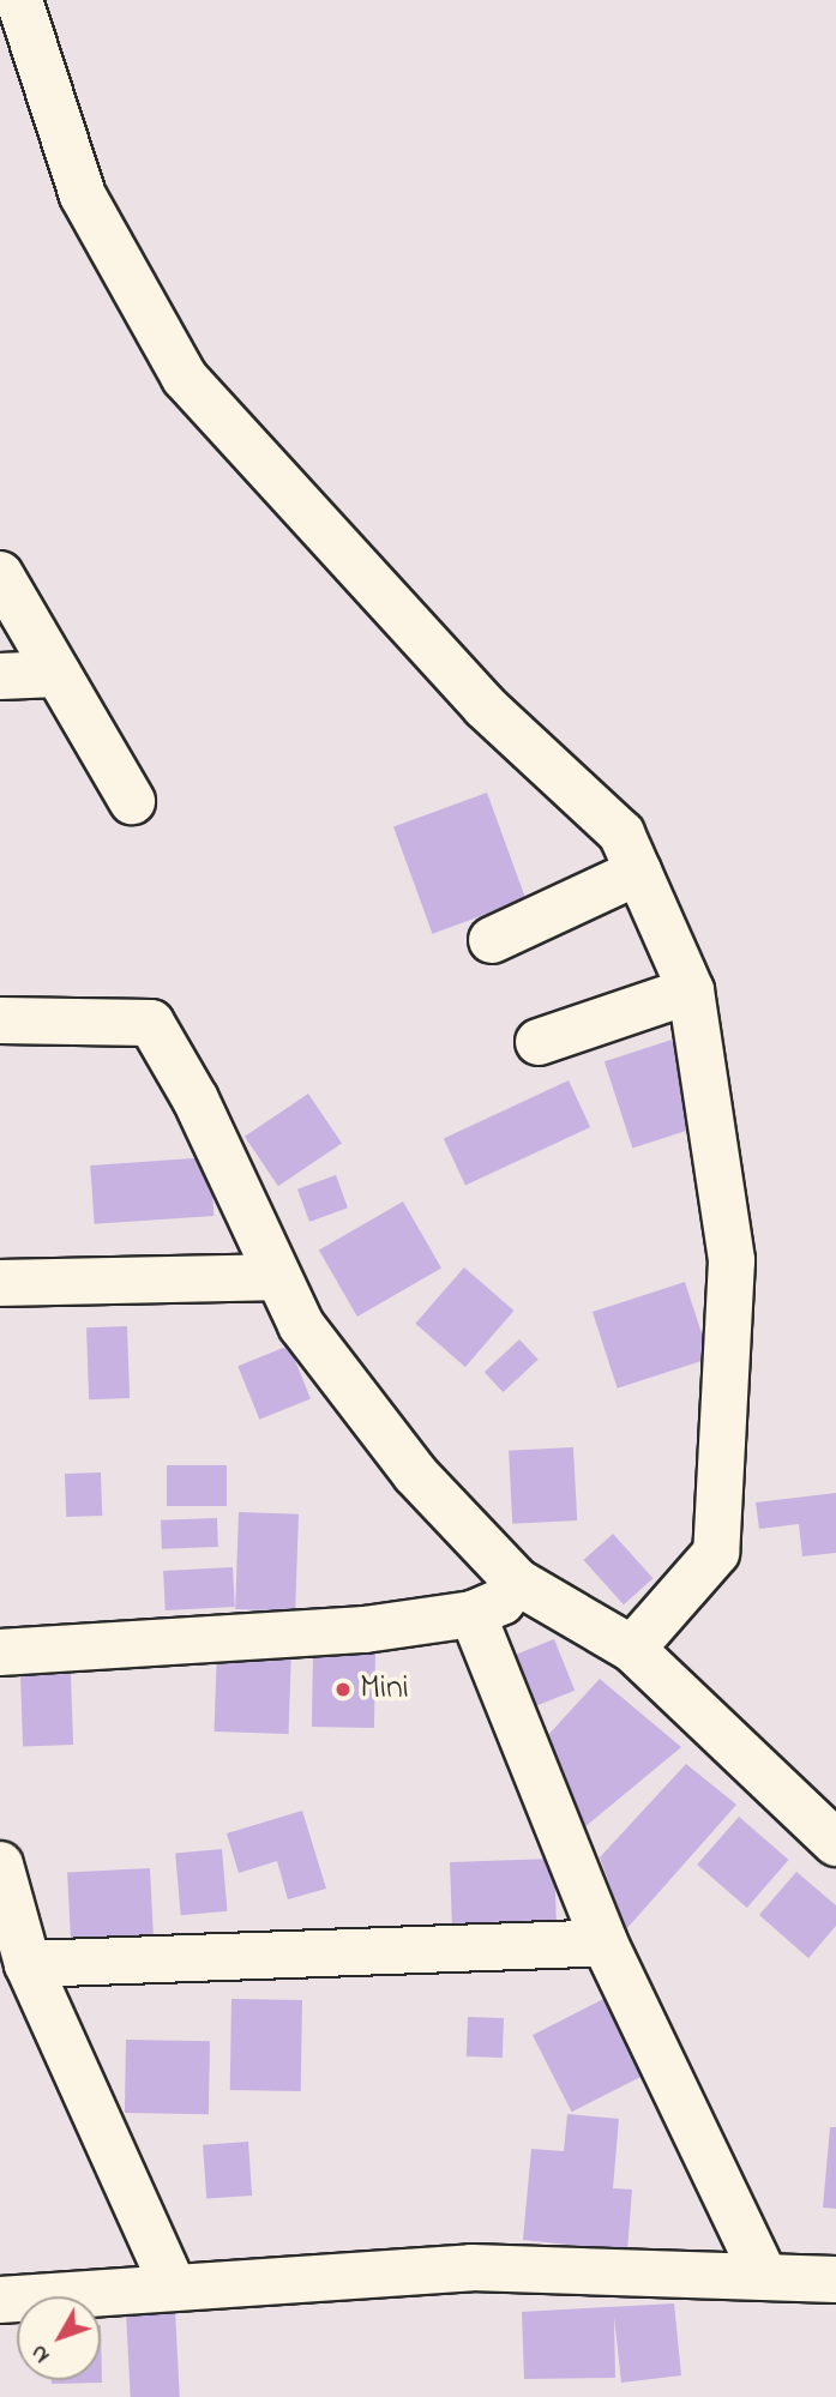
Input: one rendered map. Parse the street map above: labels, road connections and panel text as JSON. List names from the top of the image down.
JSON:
{
  "places": ["Mini"],
  "north": "bottom left"
}
